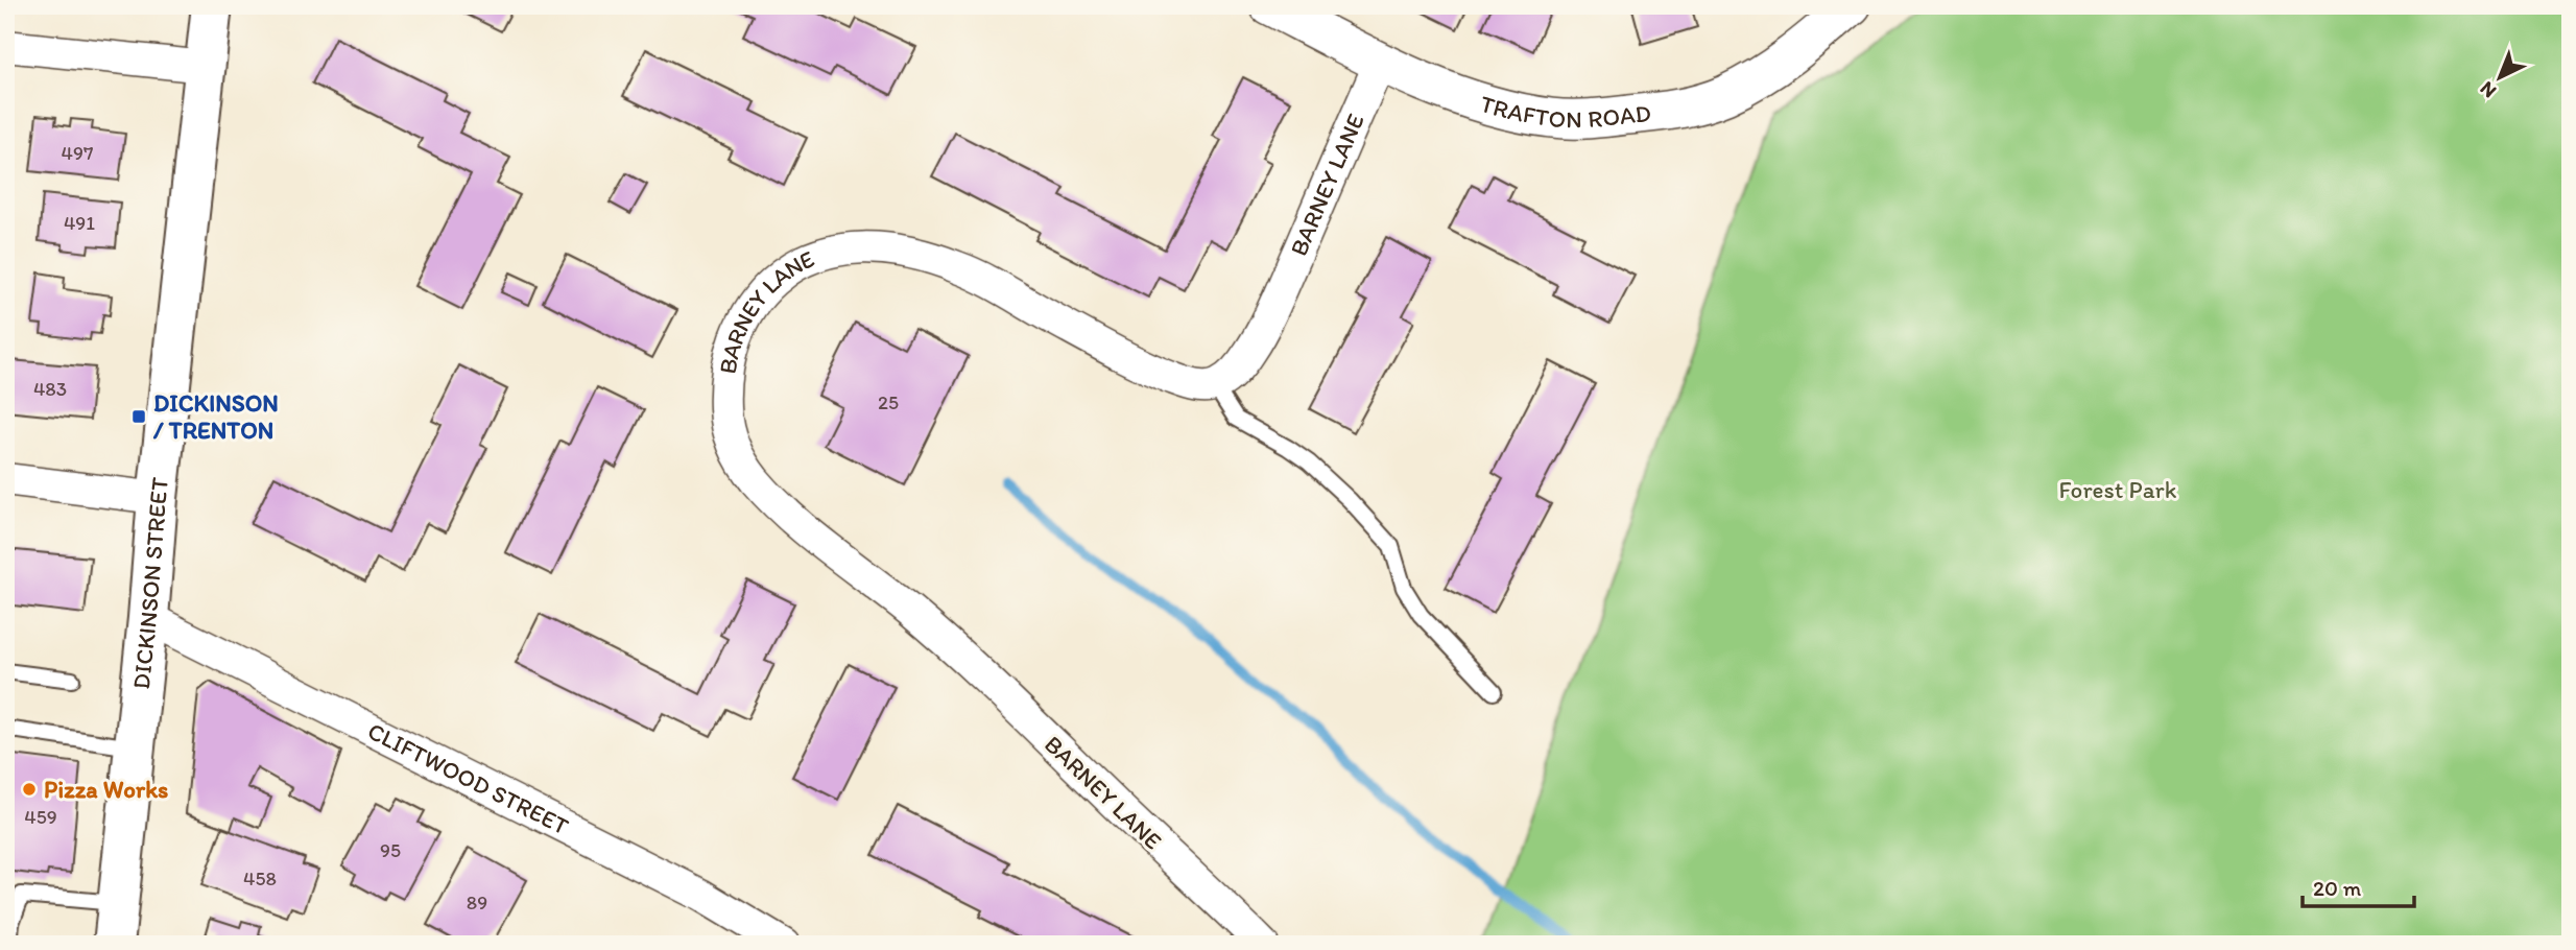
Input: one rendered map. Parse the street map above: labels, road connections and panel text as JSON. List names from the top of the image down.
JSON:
{
  "streets": {
    "main road": ["DICKINSON STREET"],
    "street": ["TRAFTON ROAD", "BARNEY LANE", "CLIFTWOOD STREET"]
  },
  "crossings": [
    ["TRAFTON ROAD", "BARNEY LANE"],
    ["DICKINSON STREET", "CLIFTWOOD STREET"]
  ],
  "parks": ["Forest Park"],
  "places": {
    "transit": ["DICKINSON / TRENTON"],
    "other": ["Pizza Works"]
  },
  "house_numbers": [
    "497",
    "491",
    "483",
    "25",
    "459",
    "95",
    "458",
    "89"
  ],
  "scale_bar": "20 m",
  "north": "bottom left"
}
